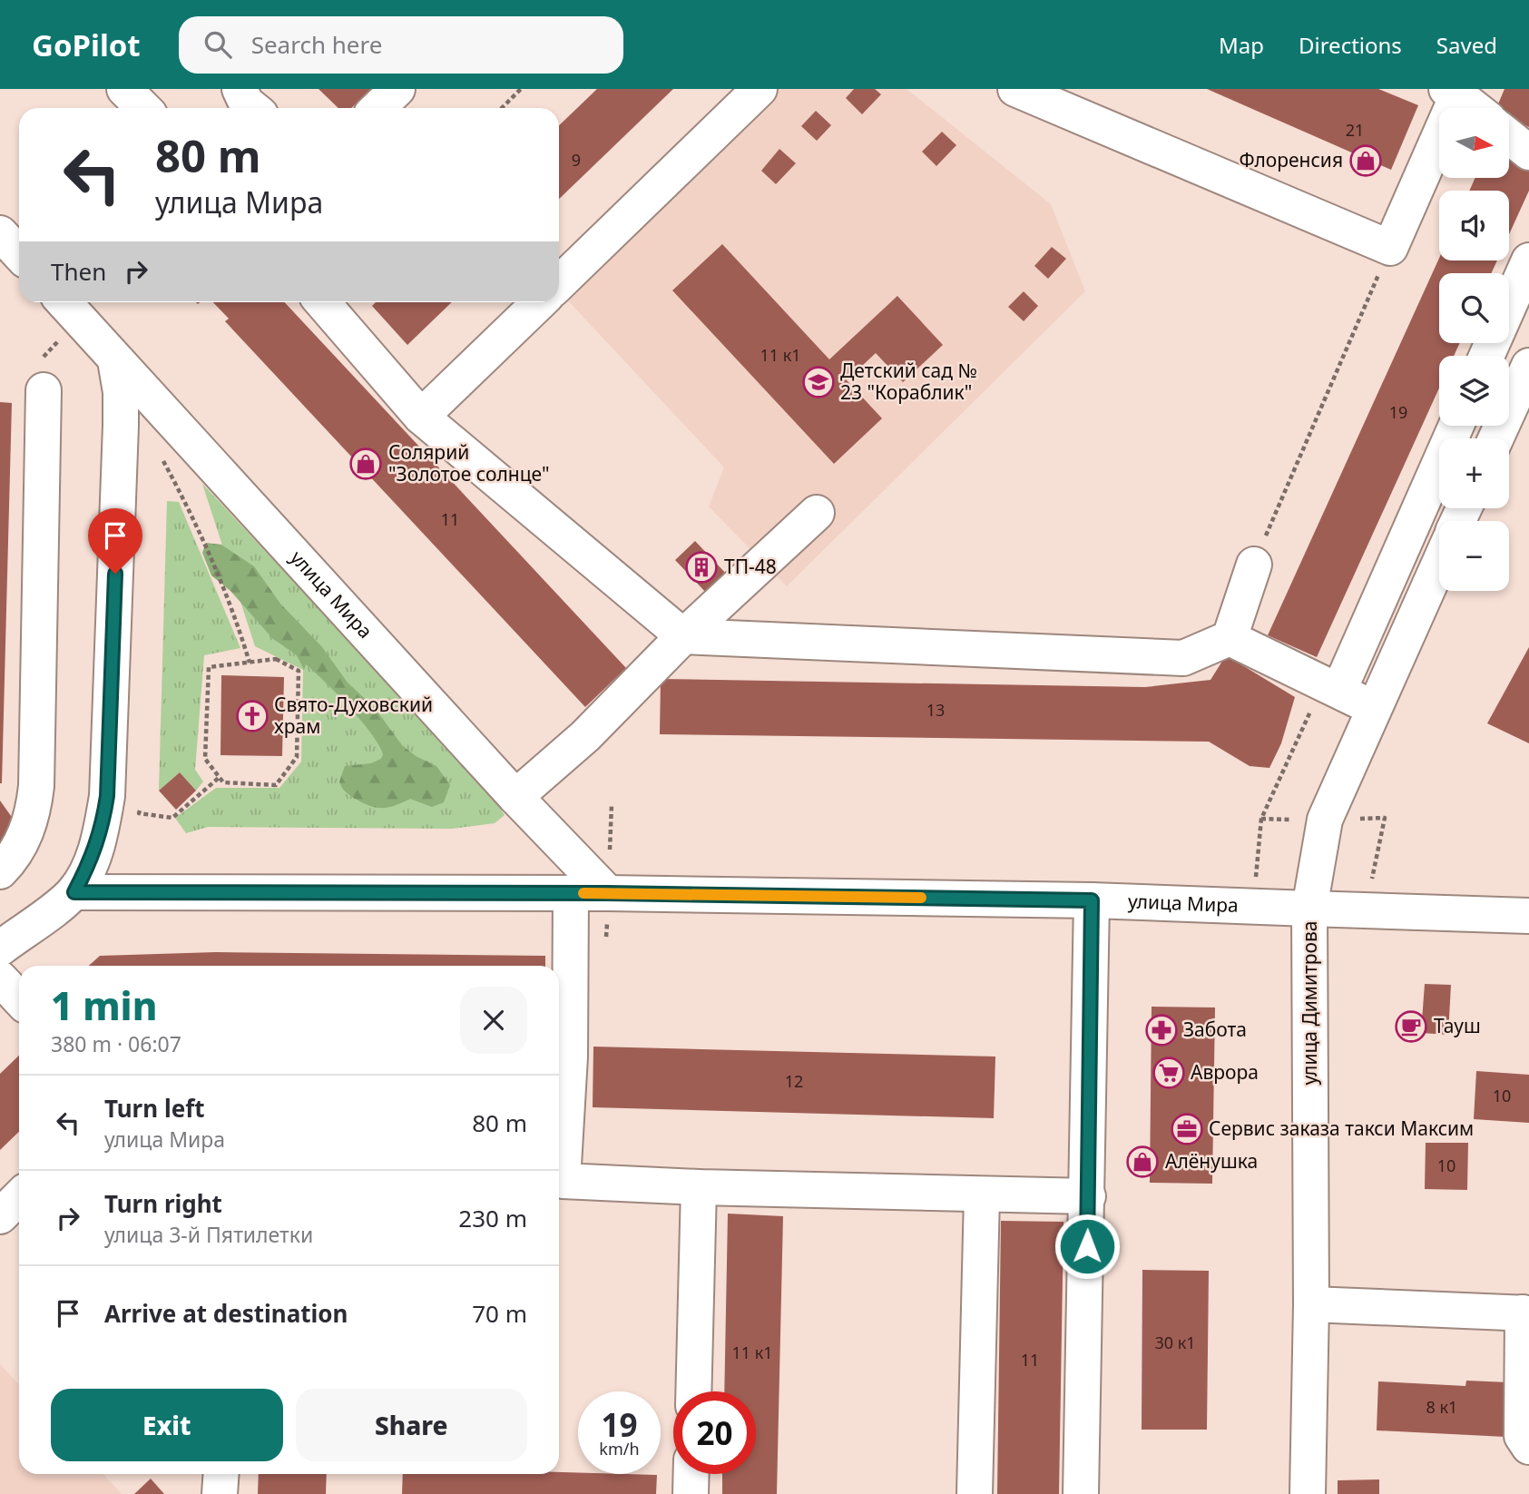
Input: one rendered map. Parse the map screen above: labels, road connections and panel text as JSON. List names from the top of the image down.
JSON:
{
  "streets": {
    "main road": ["улица Мира", "улица Димитрова"]
  },
  "crossings": [
    ["улица Мира", "улица Димитрова"]
  ],
  "places": {
    "shop": ["Флоренсия", "Солярий \"Золотое солнце\"", "Алёнушка"],
    "school or university": ["Детский сад № 23 \"Кораблик\""],
    "building": ["ТП-48"],
    "church": ["Свято-Духовский храм"],
    "cafe": ["Тауш"],
    "pharmacy": ["Забота"],
    "supermarket": ["Аврора"],
    "office": ["Сервис заказа такси Максим"]
  },
  "house_numbers": [
    "21",
    "9",
    "11 к1",
    "19",
    "11",
    "13",
    "12",
    "10",
    "10",
    "30 к1",
    "11 к1",
    "11",
    "8 к1"
  ],
  "north": "right",
  "page": {
    "header": "GoPilot",
    "search": "Search here",
    "nav": ["Map", "Directions", "Saved"],
    "map_buttons": ["+", "−"],
    "turn": ["80 m", "улица Мира"],
    "then": "Then",
    "heading": ["1 min", "380 m · 06:07"],
    "list": [
      {
        "name": "Turn left",
        "note": "улица Мира",
        "value": "80 m"
      },
      {
        "name": "Turn right",
        "note": "улица 3-й Пятилетки",
        "value": "230 m"
      },
      {
        "name": "Arrive at destination",
        "value": "70 m"
      }
    ],
    "buttons": ["Exit", "Share"],
    "speed": "19 km/h",
    "limit": "20"
  }
}
